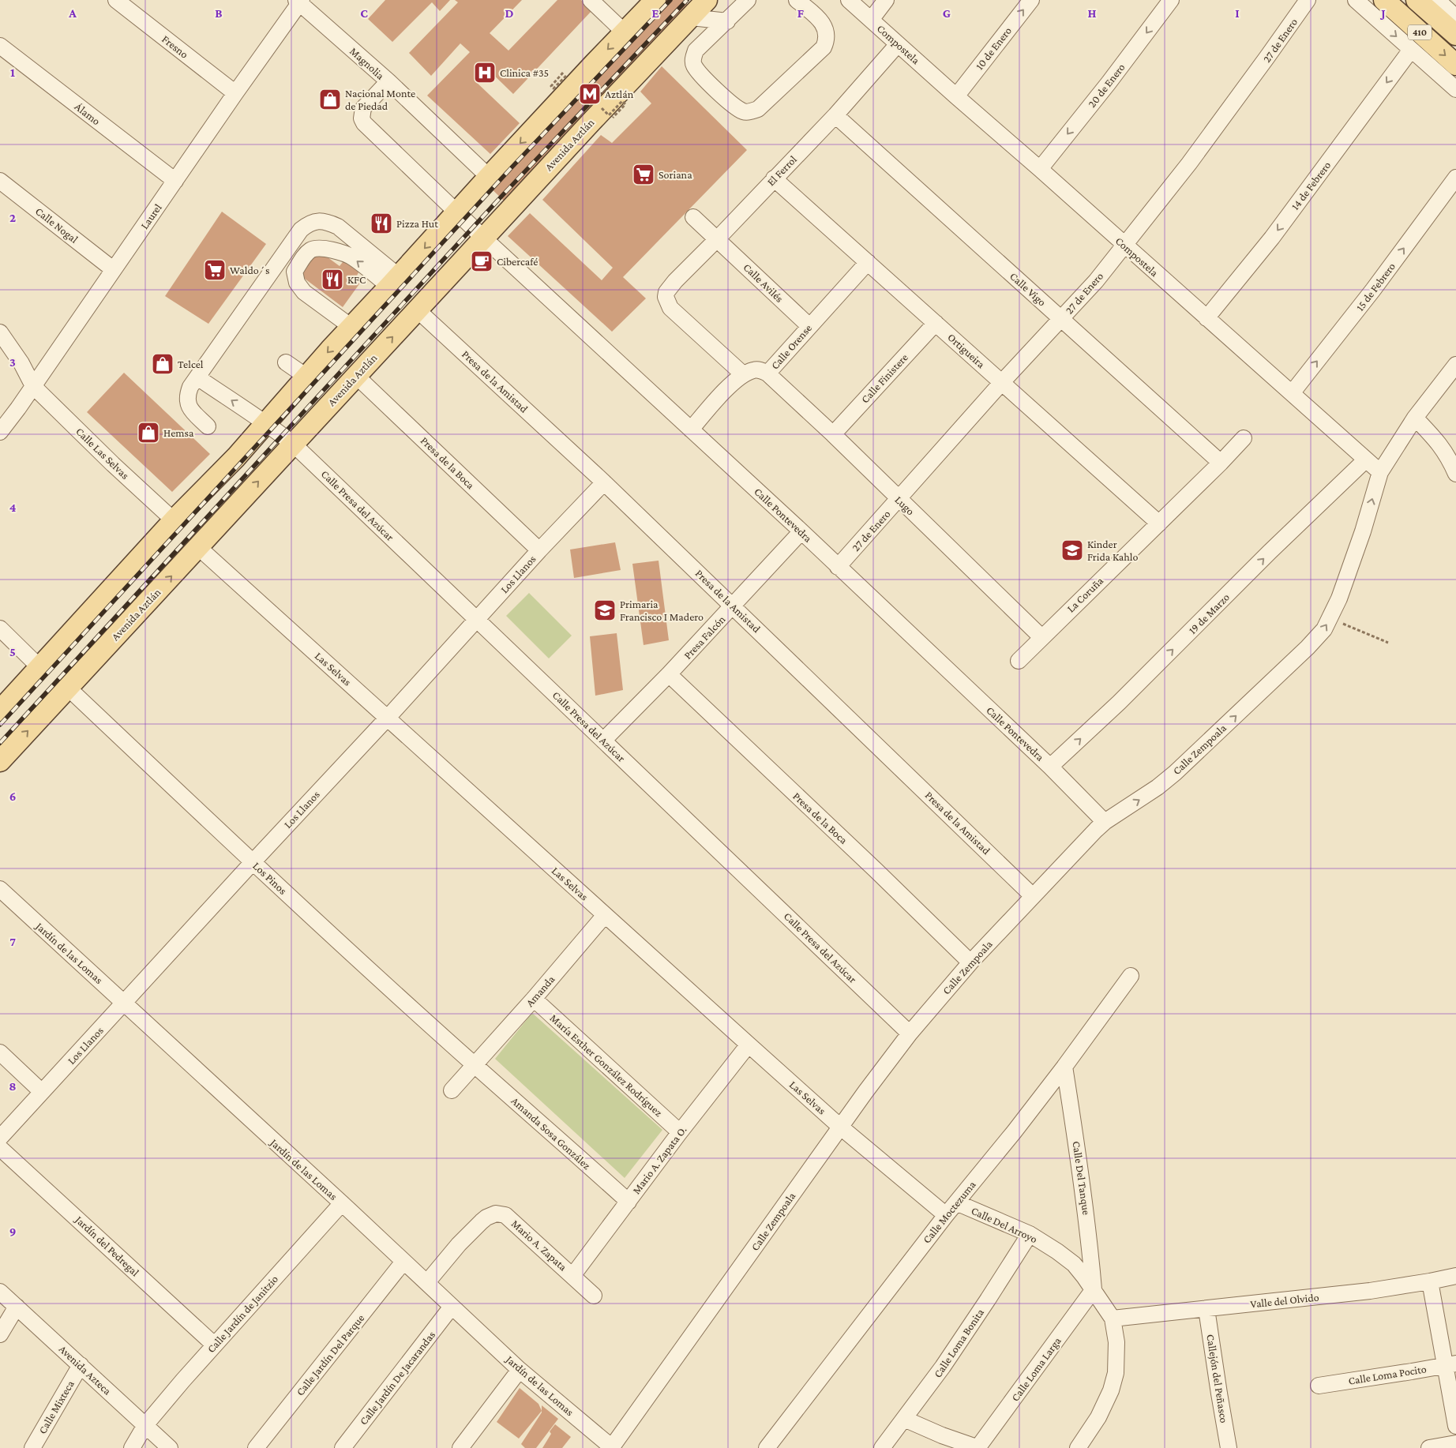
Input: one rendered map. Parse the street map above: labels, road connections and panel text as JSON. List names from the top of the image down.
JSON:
{
  "streets": {
    "main road": ["410", "Avenida Aztlán"],
    "street": [
      "27 de Enero",
      "Compostela",
      "Fresno",
      "10 de Enero",
      "Magnolia",
      "20 de Enero",
      "Álamo",
      "El Ferrol",
      "14 de Febrero",
      "Laurel",
      "Calle Nogal",
      "Calle Avilés",
      "15 de Febrero",
      "Calle Vigo",
      "Calle Orense",
      "Ortigueira",
      "Calle Finistere",
      "Presa de la Amistad",
      "Calle Las Selvas",
      "Presa de la Boca",
      "Calle Presa del Azúcar",
      "Lugo",
      "Calle Pontevedra",
      "Los Llanos",
      "La Coruña",
      "19 de Marzo",
      "Presa Falcón",
      "Las Selvas",
      "Calle Zempoala",
      "Los Pinos",
      "Jardín de las Lomas",
      "Amanda",
      "María Esther González Rodríguez",
      "Amanda Sosa González",
      "Mario A. Zapata O.",
      "Calle Del Tanque",
      "Calle Moctezuma",
      "Calle Del Arroyo",
      "Mario A. Zapata",
      "Jardín del Pedregal",
      "Valle del Olvido",
      "Calle Jardín de Janitzio",
      "Calle Loma Bonita",
      "Calle Jardín Del Parque",
      "Calle Loma Larga",
      "Avenida Azteca",
      "Calle Loma Pocito",
      "Calle Jardín De Jacarandas",
      "Callejón del Peñasco",
      "Calle Mixteca"
    ]
  },
  "crossings": [
    ["27 de Enero", "Compostela"],
    ["27 de Enero", "Calle Vigo"],
    ["27 de Enero", "Ortigueira"],
    ["27 de Enero", "Lugo"],
    ["27 de Enero", "Calle Pontevedra"],
    ["Compostela", "10 de Enero"],
    ["Compostela", "20 de Enero"],
    ["Compostela", "El Ferrol"],
    ["Compostela", "14 de Febrero"],
    ["Compostela", "15 de Febrero"],
    ["Compostela", "19 de Marzo"],
    ["Compostela", "Calle Zempoala"],
    ["Fresno", "Laurel"],
    ["Magnolia", "Laurel"],
    ["Magnolia", "Calle Pontevedra"],
    ["Álamo", "Laurel"],
    ["Avenida Aztlán", "Presa de la Amistad"],
    ["Avenida Aztlán", "Presa de la Boca"],
    ["Avenida Aztlán", "Calle Presa del Azúcar"],
    ["Avenida Aztlán", "Calle Pontevedra"],
    ["Avenida Aztlán", "Las Selvas"],
    ["Avenida Aztlán", "Los Pinos"],
    ["El Ferrol", "Calle Avilés"],
    ["El Ferrol", "Calle Vigo"],
    ["El Ferrol", "Calle Orense"],
    ["El Ferrol", "Ortigueira"],
    ["Laurel", "Calle Nogal"],
    ["Laurel", "Calle Las Selvas"],
    ["Calle Avilés", "Calle Orense"],
    ["Calle Vigo", "La Coruña"],
    ["Calle Orense", "Ortigueira"],
    ["Calle Orense", "Lugo"],
    ["Ortigueira", "Calle Finistere"],
    ["Ortigueira", "La Coruña"],
    ["Calle Finistere", "Lugo"],
    ["Presa de la Amistad", "Los Llanos"],
    ["Presa de la Amistad", "Presa Falcón"],
    ["Presa de la Amistad", "Calle Zempoala"],
    ["Presa de la Boca", "Los Llanos"],
    ["Presa de la Boca", "Presa Falcón"],
    ["Presa de la Boca", "Calle Zempoala"],
    ["Calle Presa del Azúcar", "Los Llanos"],
    ["Calle Presa del Azúcar", "Presa Falcón"],
    ["Calle Presa del Azúcar", "Calle Zempoala"],
    ["Lugo", "La Coruña"],
    ["Calle Pontevedra", "19 de Marzo"],
    ["Calle Pontevedra", "Presa Falcón"],
    ["Calle Pontevedra", "Calle Zempoala"],
    ["Los Llanos", "Las Selvas"],
    ["Los Llanos", "Los Pinos"],
    ["Los Llanos", "Jardín de las Lomas"],
    ["Las Selvas", "Calle Zempoala"],
    ["Las Selvas", "Amanda"],
    ["Las Selvas", "Mario A. Zapata O."],
    ["Las Selvas", "Calle Moctezuma"],
    ["Calle Zempoala", "Jardín de las Lomas"],
    ["Los Pinos", "Amanda"],
    ["Los Pinos", "Amanda Sosa González"],
    ["Jardín de las Lomas", "Mario A. Zapata"],
    ["Jardín de las Lomas", "Calle Jardín de Janitzio"],
    ["Jardín de las Lomas", "Calle Jardín Del Parque"],
    ["Jardín de las Lomas", "Calle Jardín De Jacarandas"],
    ["Amanda", "María Esther González Rodríguez"],
    ["Amanda", "Amanda Sosa González"],
    ["María Esther González Rodríguez", "Mario A. Zapata O."],
    ["Amanda Sosa González", "Mario A. Zapata O."],
    ["Mario A. Zapata O.", "Mario A. Zapata"],
    ["Calle Del Tanque", "Calle Moctezuma"],
    ["Calle Del Tanque", "Calle Del Arroyo"],
    ["Calle Del Tanque", "Calle Loma Larga"],
    ["Calle Moctezuma", "Calle Del Arroyo"],
    ["Calle Del Arroyo", "Valle del Olvido"],
    ["Calle Del Arroyo", "Calle Loma Bonita"],
    ["Calle Del Arroyo", "Calle Loma Larga"],
    ["Jardín del Pedregal", "Calle Jardín de Janitzio"],
    ["Valle del Olvido", "Callejón del Peñasco"],
    ["Calle Jardín de Janitzio", "Avenida Azteca"],
    ["Avenida Azteca", "Calle Mixteca"]
  ],
  "one_way": [
    "10 de Enero",
    "20 de Enero",
    "14 de Febrero",
    "19 de Marzo",
    "Calle Zempoala"
  ],
  "places": {
    "hospital": ["Clinica #35"],
    "metro station": ["Aztlán"],
    "shop": ["Nacional Monte de Piedad", "Telcel", "Hemsa"],
    "supermarket": ["Soriana", "Waldo´s"],
    "restaurant": ["Pizza Hut", "KFC"],
    "cafe": ["Cibercafé"],
    "school or university": ["Kinder Frida Kahlo", "Primaria Francisco I Madero"]
  },
  "grid": {
    "columns": [
      "A",
      "B",
      "C",
      "D",
      "E",
      "F",
      "G",
      "H",
      "I",
      "J"
    ],
    "rows": [
      "1",
      "2",
      "3",
      "4",
      "5",
      "6",
      "7",
      "8",
      "9"
    ]
  }
}
